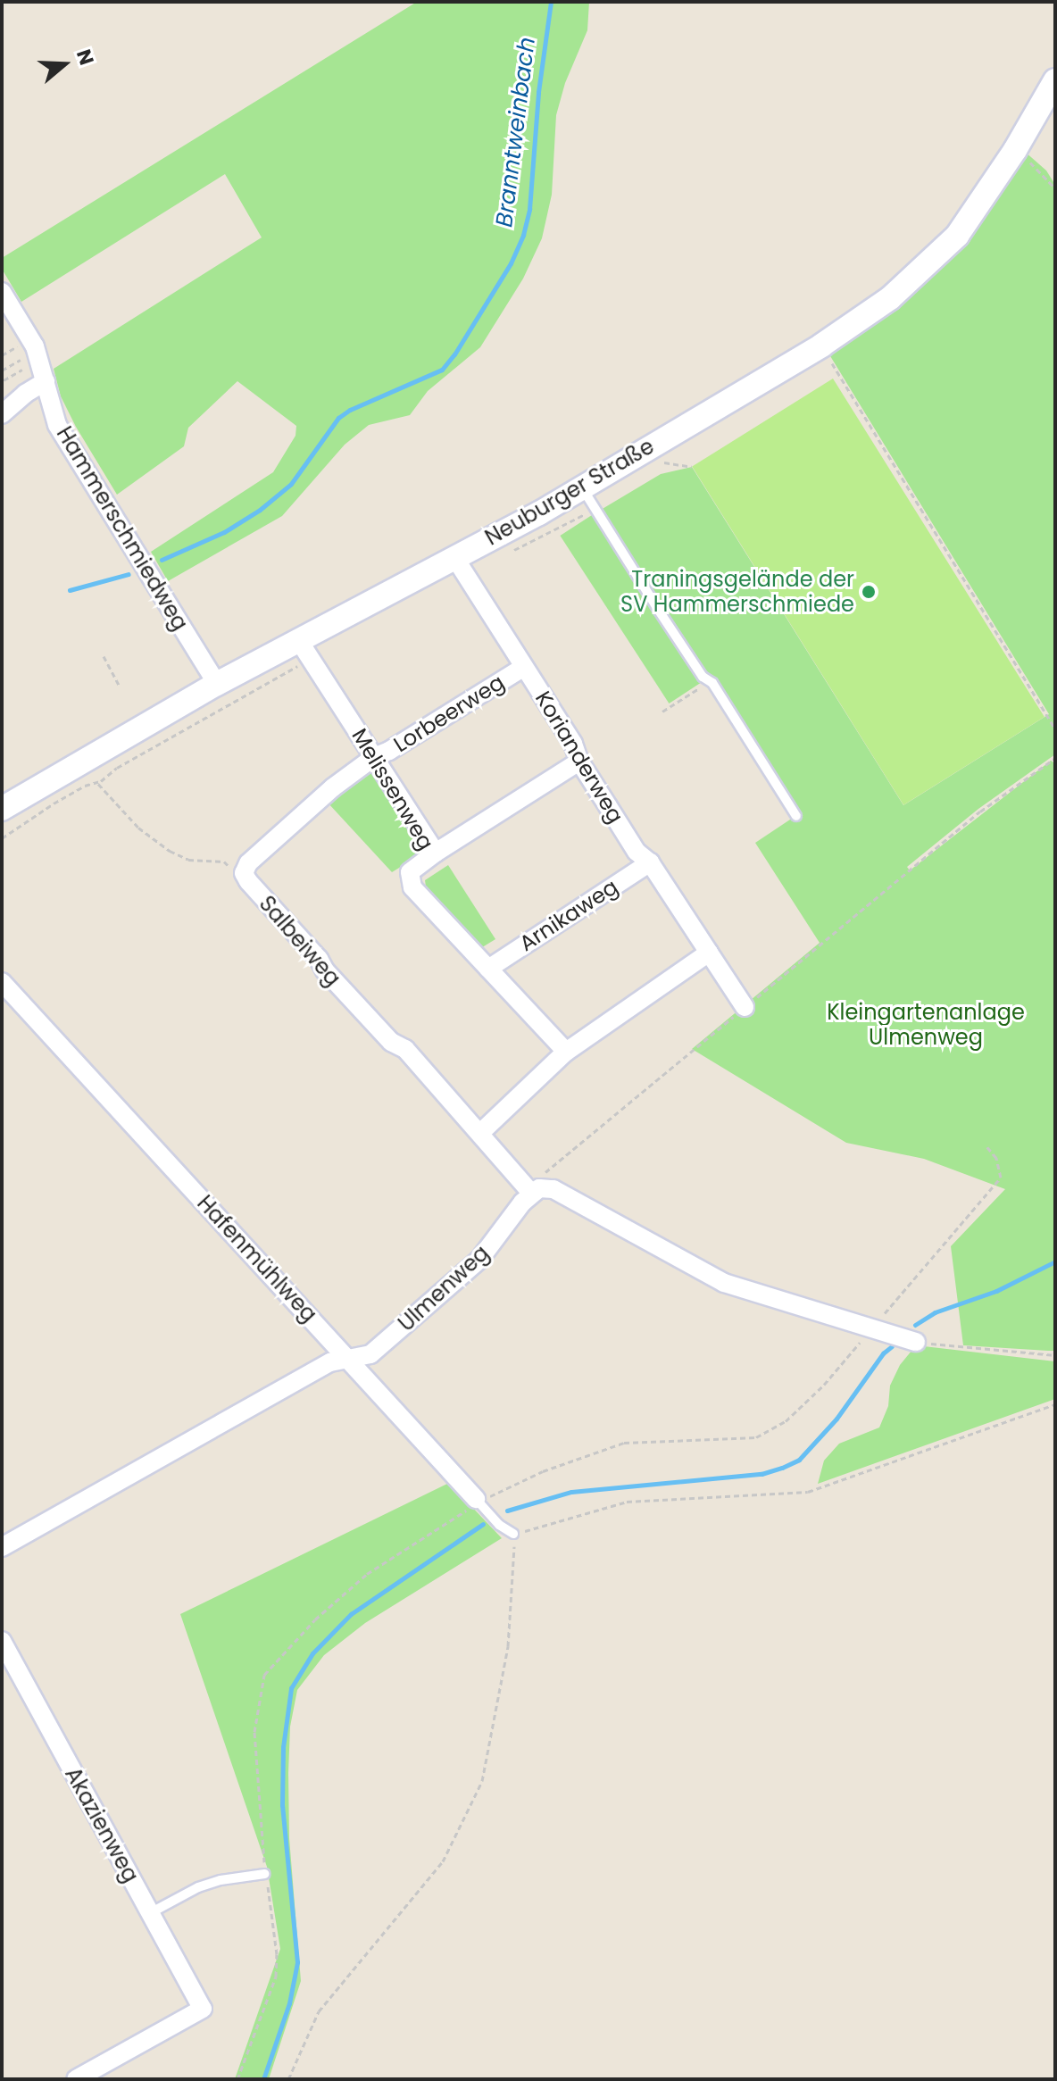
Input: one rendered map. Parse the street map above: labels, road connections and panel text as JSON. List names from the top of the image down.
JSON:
{
  "streets": {
    "street": [
      "Neuburger Straße",
      "Hammerschmiedweg",
      "Lorbeerweg",
      "Korianderweg",
      "Melissenweg",
      "Arnikaweg",
      "Salbeiweg",
      "Hafenmühlweg",
      "Ulmenweg",
      "Akazienweg"
    ]
  },
  "crossings": [
    ["Neuburger Straße", "Hammerschmiedweg"],
    ["Neuburger Straße", "Korianderweg"],
    ["Neuburger Straße", "Melissenweg"],
    ["Lorbeerweg", "Korianderweg"],
    ["Lorbeerweg", "Melissenweg"],
    ["Korianderweg", "Arnikaweg"],
    ["Melissenweg", "Arnikaweg"],
    ["Salbeiweg", "Ulmenweg"],
    ["Hafenmühlweg", "Ulmenweg"]
  ],
  "water": ["Branntweinbach"],
  "parks": ["Kleingartenanlage Ulmenweg"],
  "places": ["Traningsgelände der SV Hammerschmiede"],
  "north": "right"
}
